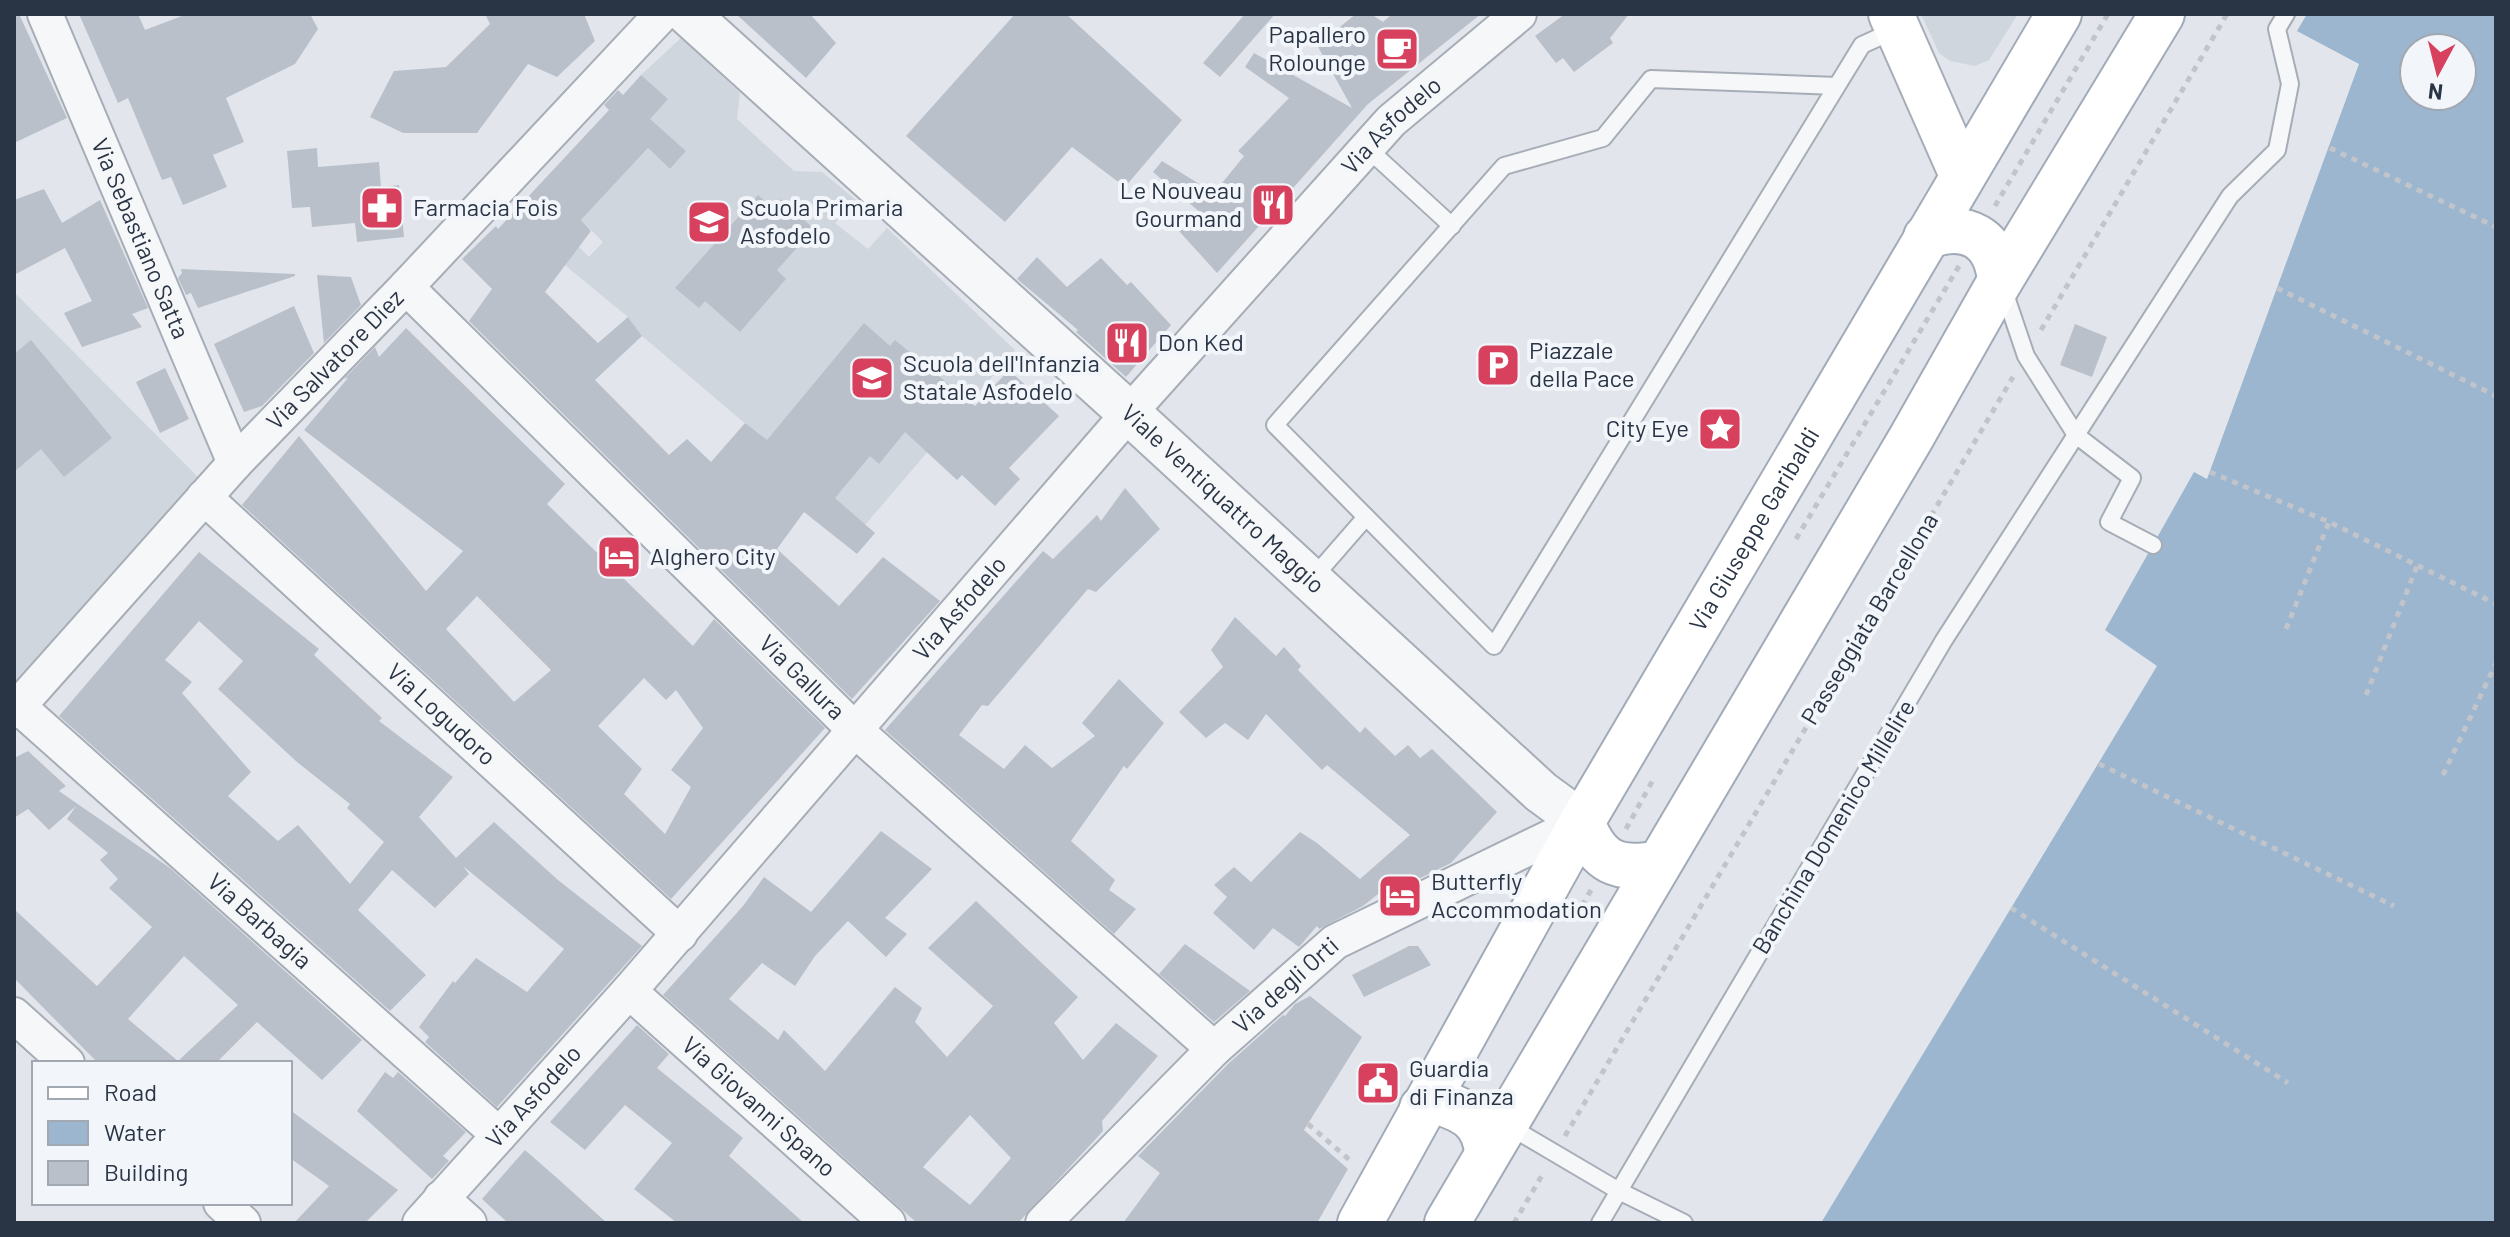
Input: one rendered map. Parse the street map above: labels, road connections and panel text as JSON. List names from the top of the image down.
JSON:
{
  "streets": {
    "main road": ["Via Giuseppe Garibaldi"],
    "street": [
      "Via Asfodelo",
      "Via Sebastiano Satta",
      "Via Salvatore Diez",
      "Viale Ventiquattro Maggio",
      "Via Gallura",
      "Via Logudoro",
      "Via Barbagia",
      "Via degli Orti",
      "Via Giovanni Spano"
    ],
    "lane": ["Banchina Domenico Millelire"],
    "path": ["Passeggiata Barcellona"]
  },
  "crossings": [
    ["Via Asfodelo", "Viale Ventiquattro Maggio"],
    ["Via Asfodelo", "Via Gallura"],
    ["Via Asfodelo", "Via Logudoro"],
    ["Via Asfodelo", "Via Barbagia"],
    ["Via Asfodelo", "Via Giovanni Spano"],
    ["Via Sebastiano Satta", "Via Salvatore Diez"],
    ["Via Salvatore Diez", "Via Gallura"],
    ["Via Salvatore Diez", "Via Logudoro"],
    ["Via Salvatore Diez", "Via Barbagia"],
    ["Viale Ventiquattro Maggio", "Via Giuseppe Garibaldi"],
    ["Viale Ventiquattro Maggio", "Via degli Orti"],
    ["Via Giuseppe Garibaldi", "Via degli Orti"],
    ["Via Gallura", "Via degli Orti"]
  ],
  "places": {
    "cafe": ["Papallero Rolounge"],
    "restaurant": ["Le Nouveau Gourmand", "Don Ked"],
    "pharmacy": ["Farmacia Fois"],
    "school or university": ["Scuola Primaria Asfodelo", "Scuola dell'Infanzia Statale Asfodelo"],
    "parking": ["Piazzale della Pace"],
    "place": ["City Eye"],
    "hotel": ["Alghero City", "Butterfly Accommodation"],
    "public building": ["Guardia di Finanza"]
  },
  "legend": ["Road", "Water", "Building"],
  "north": "bottom"
}
